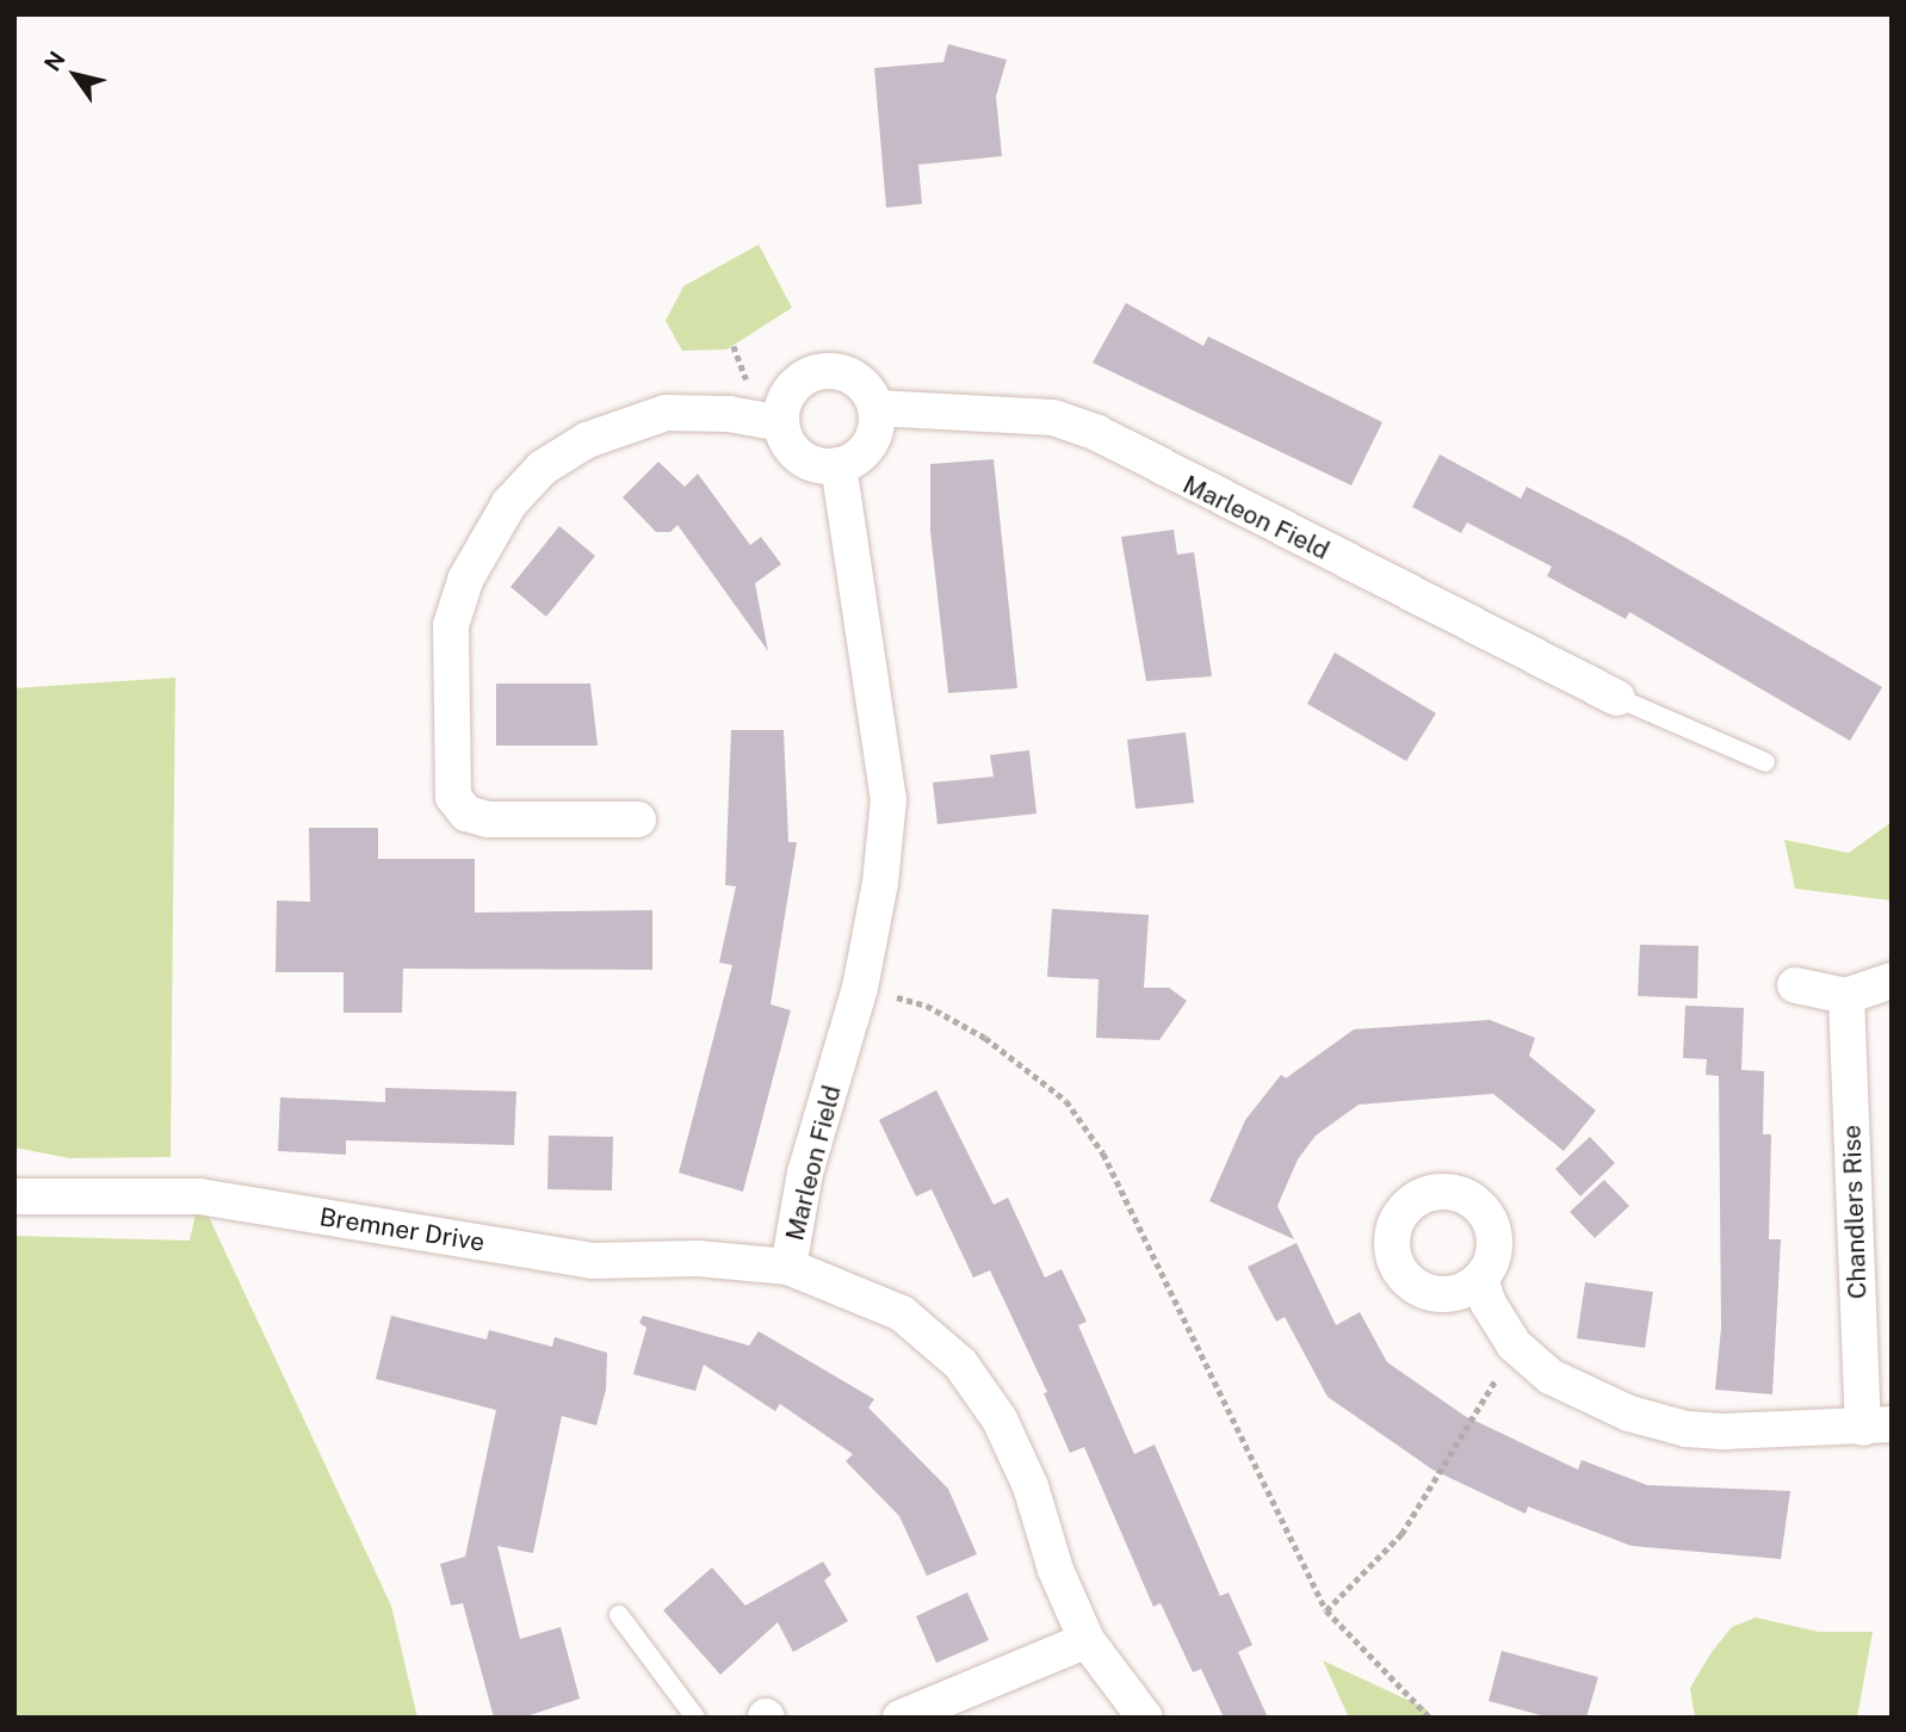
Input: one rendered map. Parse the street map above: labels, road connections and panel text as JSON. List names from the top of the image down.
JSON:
{
  "streets": {
    "street": ["Marleon Field", "Chandlers Rise", "Bremner Drive"]
  },
  "crossings": [
    ["Marleon Field", "Bremner Drive"]
  ],
  "north": "top left"
}
